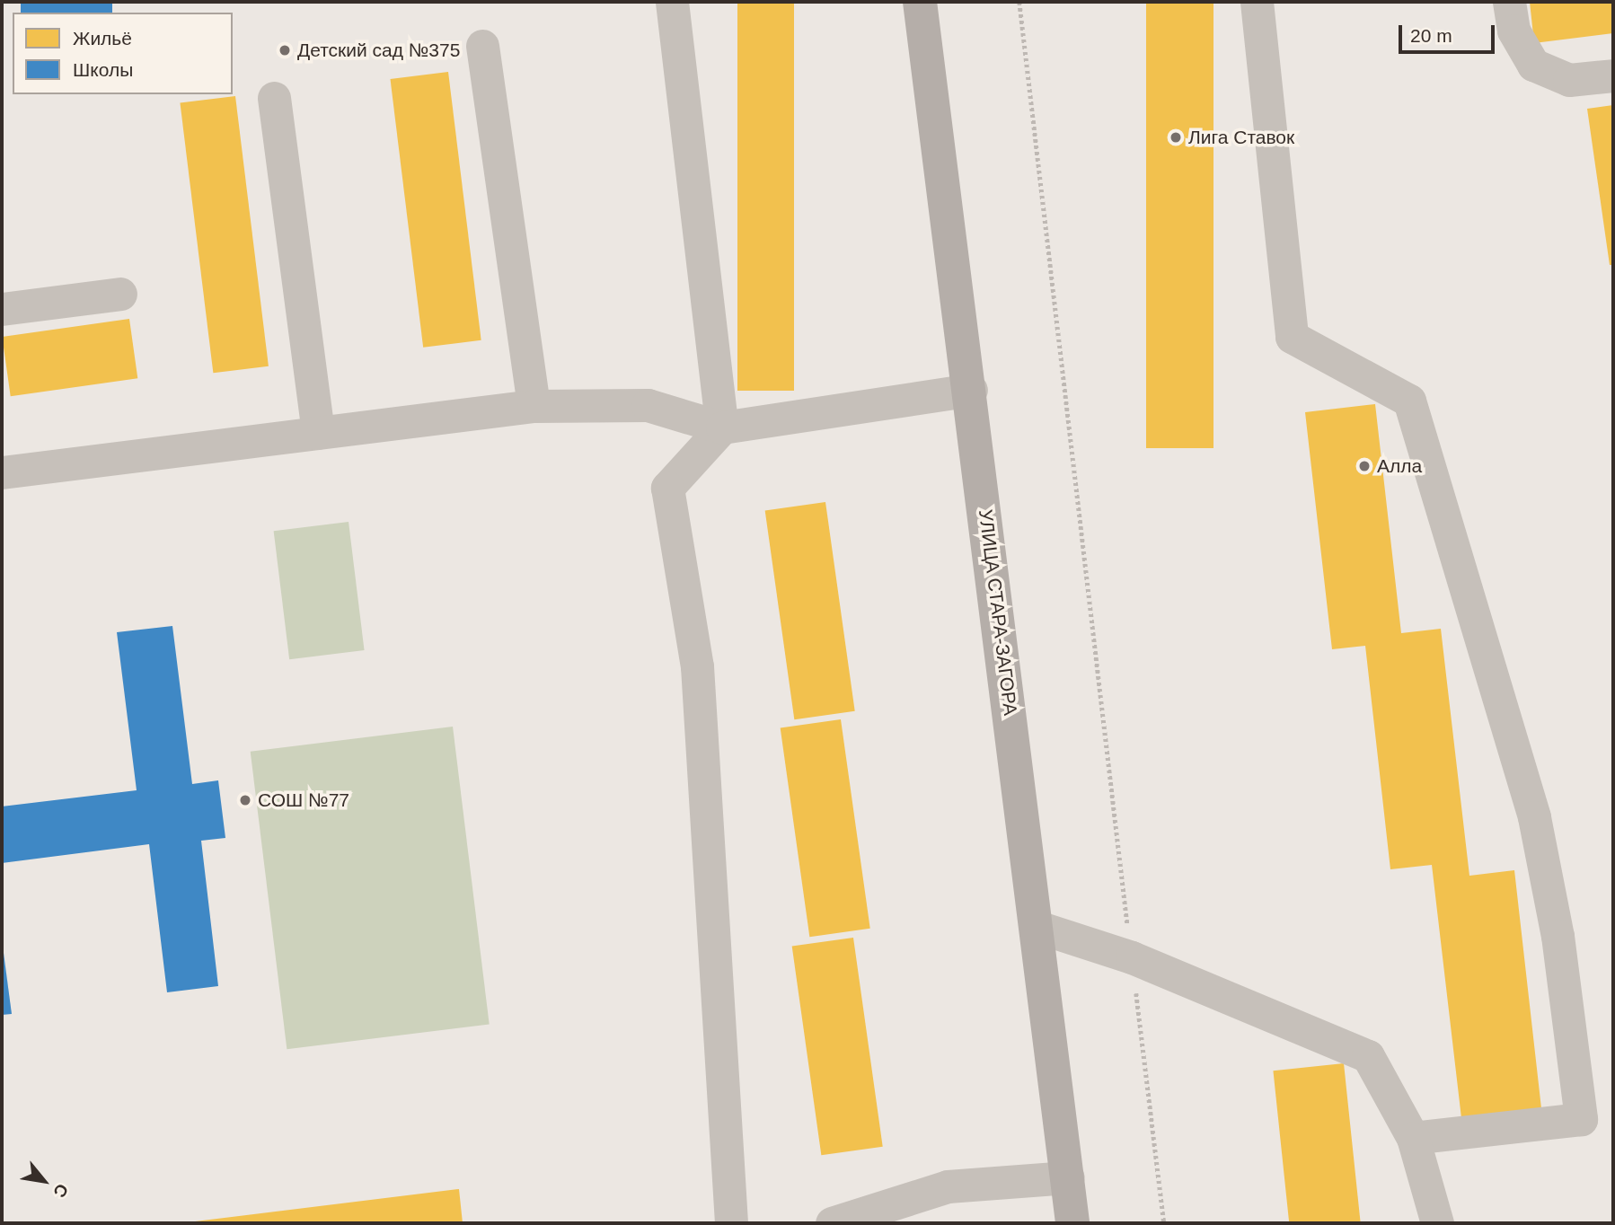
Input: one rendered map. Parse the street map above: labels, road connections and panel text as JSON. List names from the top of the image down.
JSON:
{
  "streets": {
    "main road": ["УЛИЦА СТАРА-ЗАГОРА"]
  },
  "places": [
    "Детский сад №375",
    "Лига Ставок",
    "Алла",
    "СОШ №77"
  ],
  "legend": ["Жильё", "Школы"],
  "scale_bar": "20 m",
  "north": "bottom right"
}
